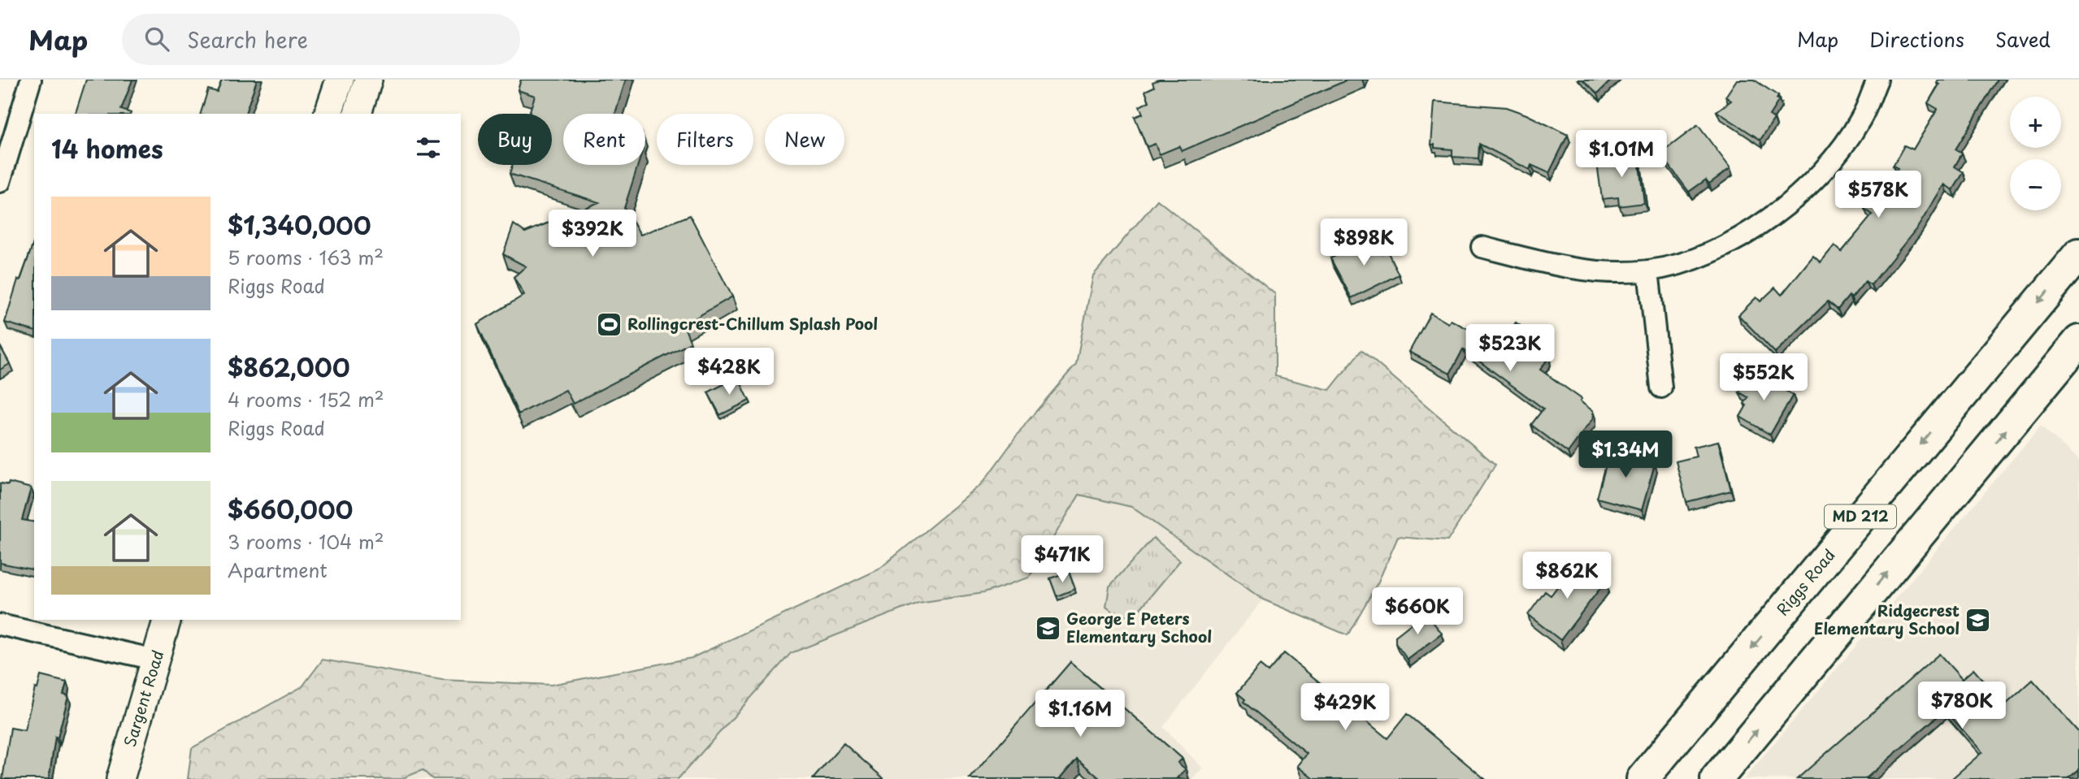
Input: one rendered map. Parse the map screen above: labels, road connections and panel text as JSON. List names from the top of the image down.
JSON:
{
  "streets": {
    "main road": ["MD 212", "Riggs Road", "Sargent Road"]
  },
  "places": {
    "sports": ["Rollingcrest-Chillum Splash Pool"],
    "school or university": ["Ridgecrest Elementary School", "George E Peters Elementary School"]
  },
  "page": {
    "header": "Map",
    "search": "Search here",
    "nav": ["Map", "Directions", "Saved"],
    "map_buttons": ["+", "−"],
    "chip": [
      "Buy",
      "Rent",
      "Filters",
      "New"
    ],
    "heading": "14 homes",
    "price": [
      "$1.01M",
      "$578K",
      "$392K",
      "$898K",
      "$523K",
      "$428K",
      "$552K",
      "$1.34M",
      "$471K",
      "$862K",
      "$660K",
      "$780K",
      "$429K",
      "$1.16M"
    ],
    "list": [
      {
        "name": "$1,340,000",
        "note": "5 rooms · 163 m² · Riggs Road"
      },
      {
        "name": "$862,000",
        "note": "4 rooms · 152 m² · Riggs Road"
      },
      {
        "name": "$660,000",
        "note": "3 rooms · 104 m² · Apartment"
      }
    ]
  }
}
